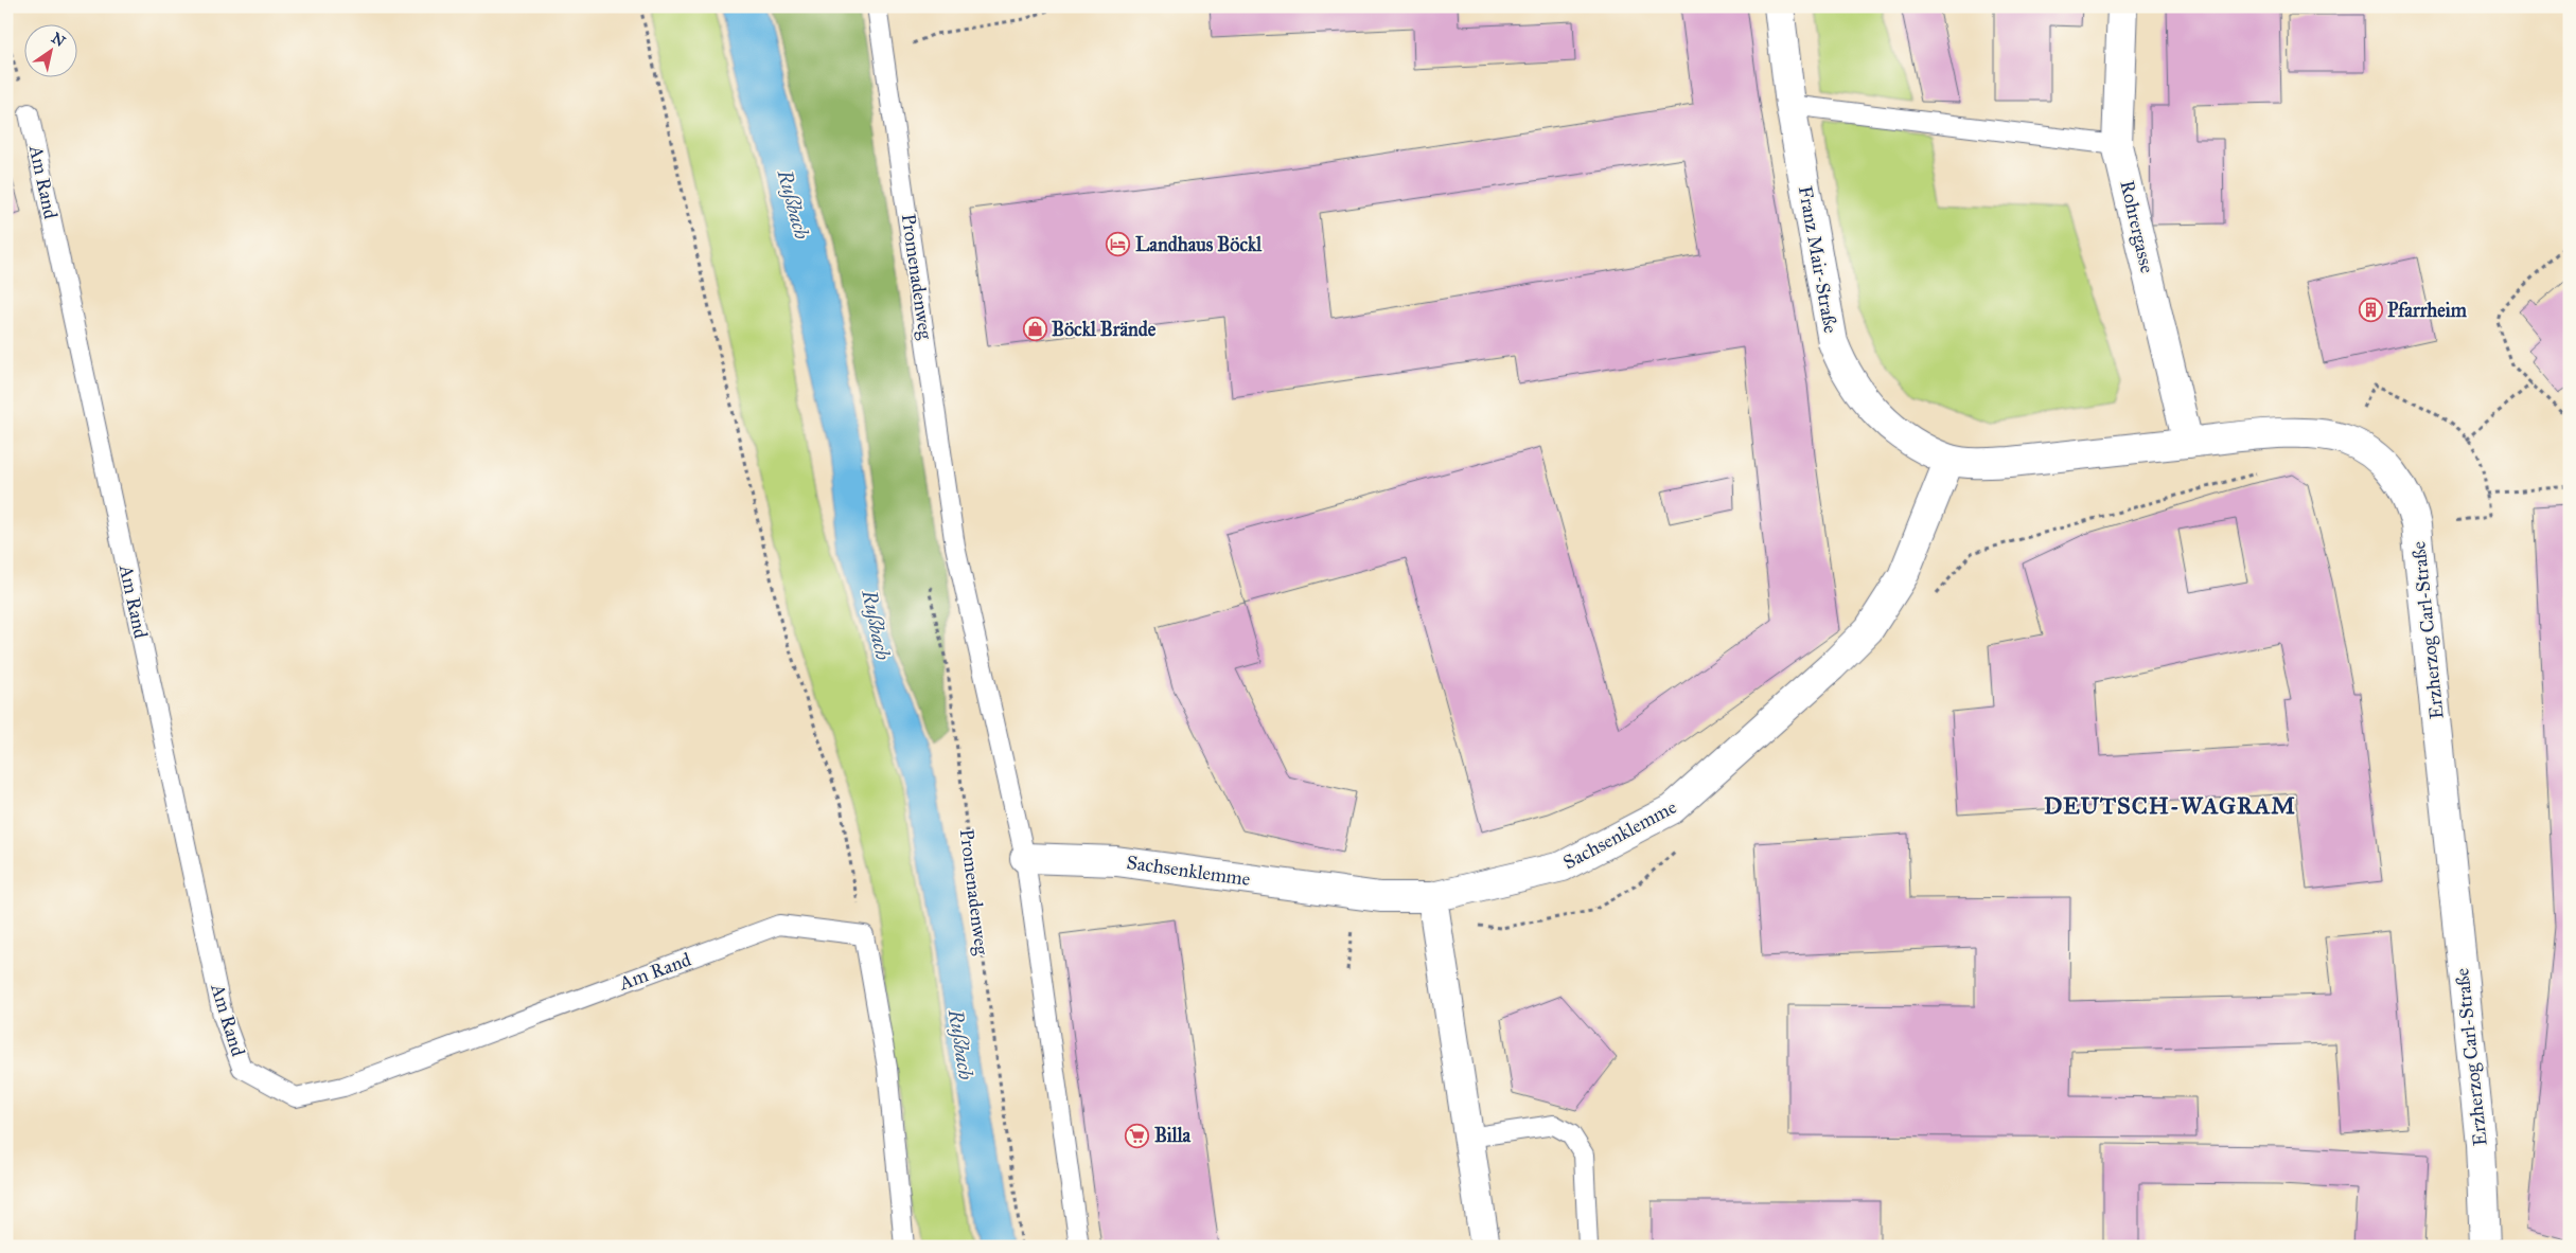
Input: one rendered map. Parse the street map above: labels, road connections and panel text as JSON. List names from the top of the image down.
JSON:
{
  "streets": {
    "street": [
      "Rohrergasse",
      "Franz Mair-Straße",
      "Erzherzog Carl-Straße",
      "Sachsenklemme"
    ],
    "lane": ["Am Rand", "Promenadenweg"]
  },
  "crossings": [
    ["Rohrergasse", "Erzherzog Carl-Straße"],
    ["Franz Mair-Straße", "Erzherzog Carl-Straße"],
    ["Franz Mair-Straße", "Sachsenklemme"],
    ["Promenadenweg", "Sachsenklemme"],
    ["Erzherzog Carl-Straße", "Sachsenklemme"]
  ],
  "districts": ["DEUTSCH-WAGRAM"],
  "water": ["Rußbach"],
  "places": {
    "hotel": ["Landhaus Böckl"],
    "building": ["Pfarrheim"],
    "shop": ["Böckl Brände"],
    "supermarket": ["Billa"]
  },
  "north": "top right"
}
